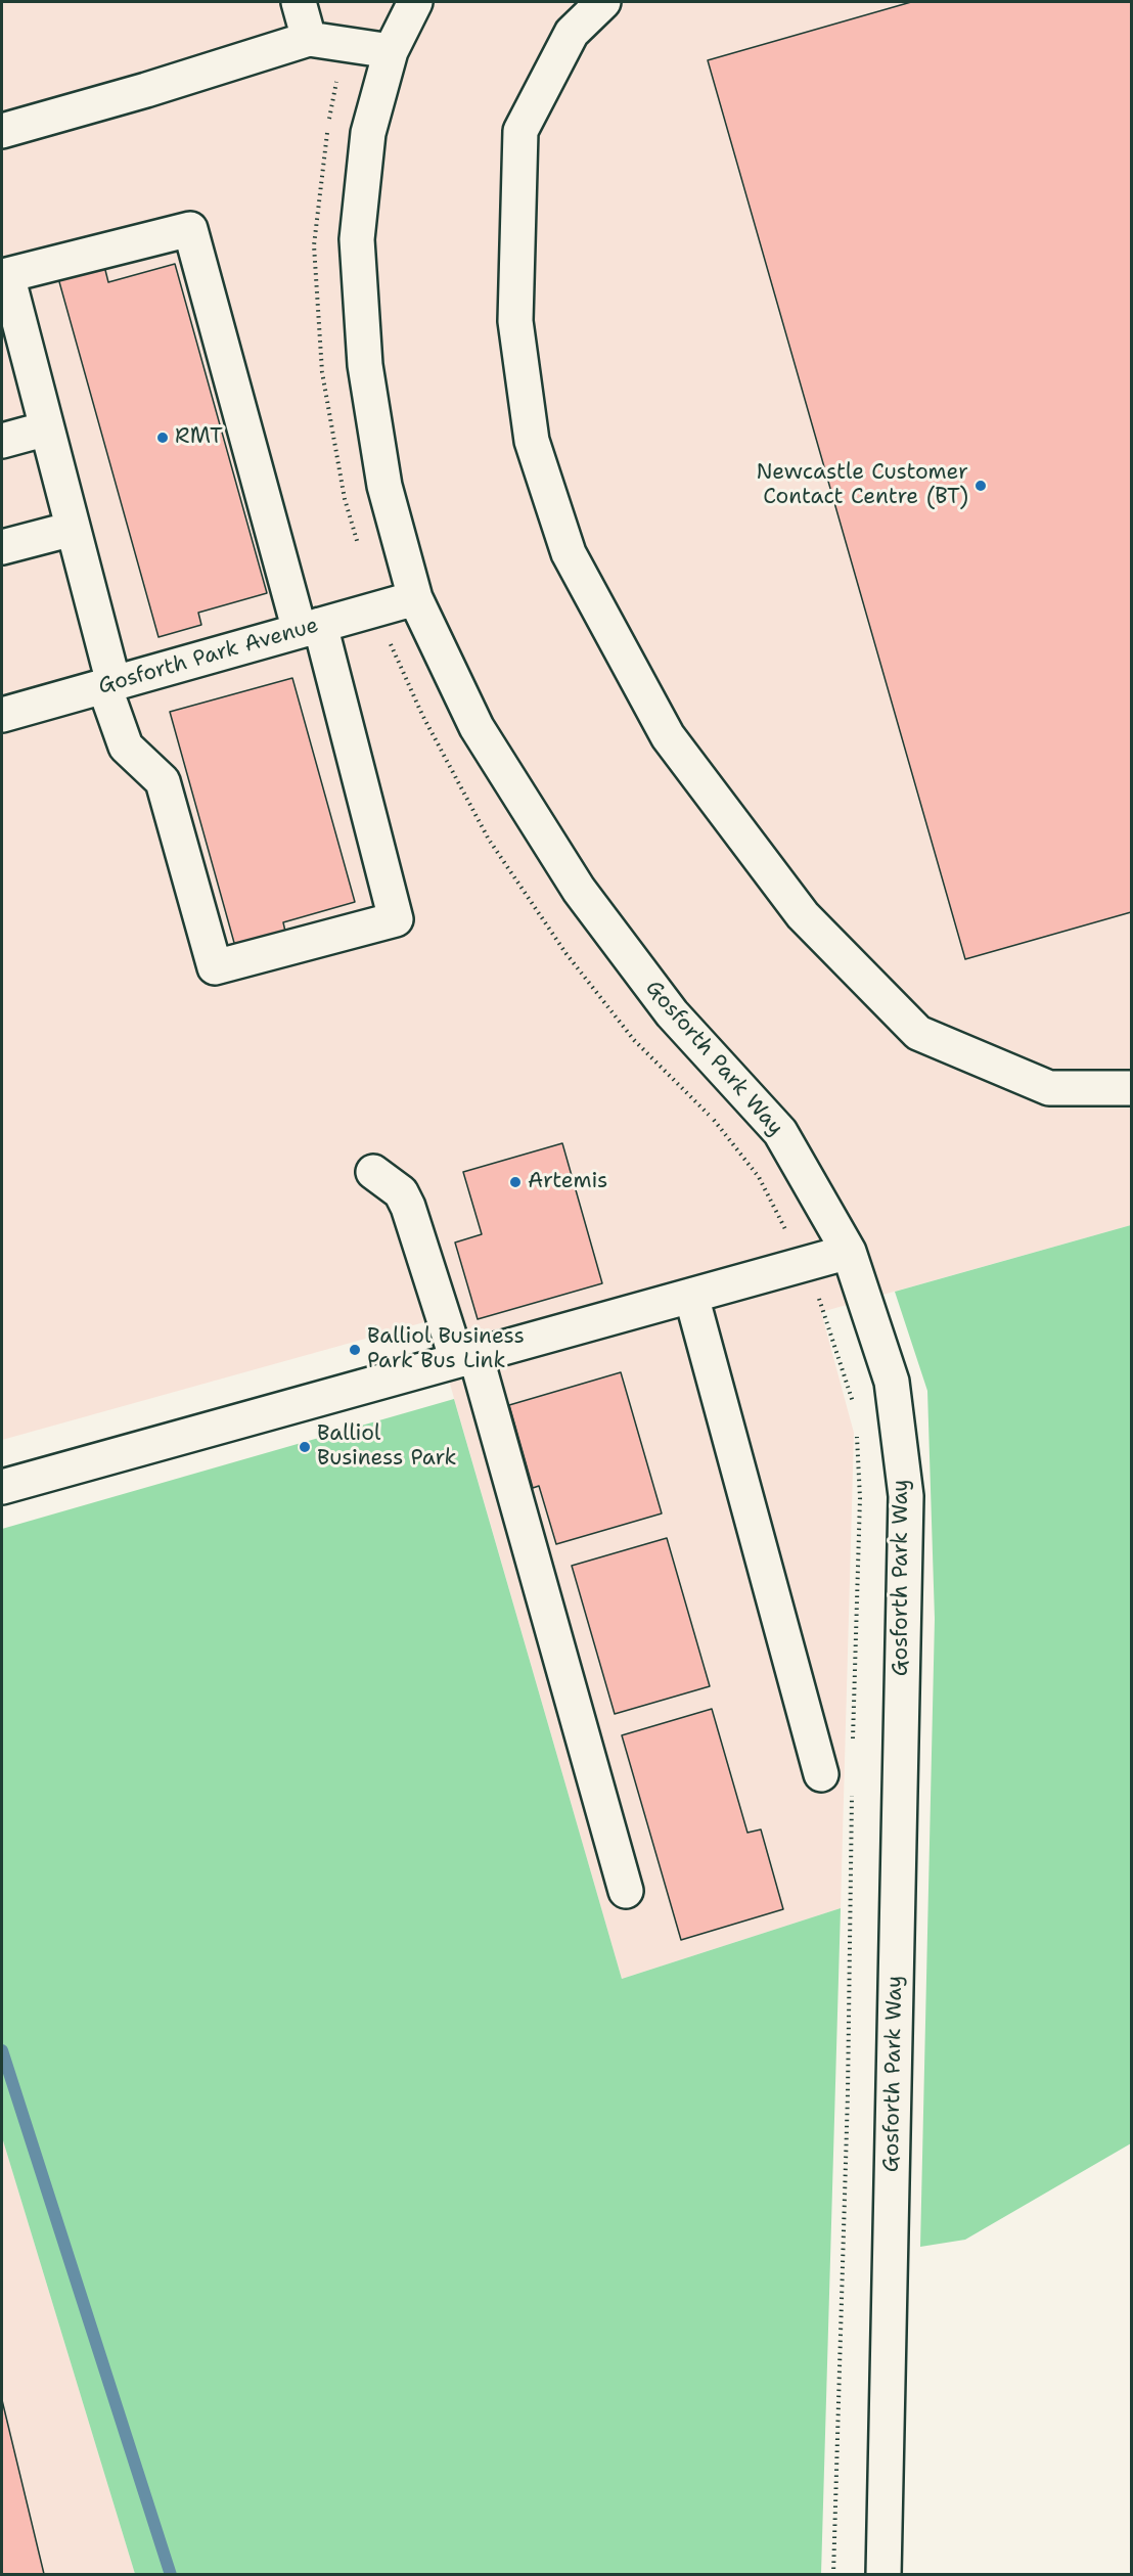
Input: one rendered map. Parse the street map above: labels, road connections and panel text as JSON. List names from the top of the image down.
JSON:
{
  "streets": {
    "street": ["Gosforth Park Avenue", "Gosforth Park Way"]
  },
  "crossings": [
    ["Gosforth Park Avenue", "Gosforth Park Way"]
  ],
  "places": [
    "RMT",
    "Newcastle Customer Contact Centre (BT)",
    "Artemis",
    "Balliol Business Park Bus Link",
    "Balliol Business Park"
  ]
}
